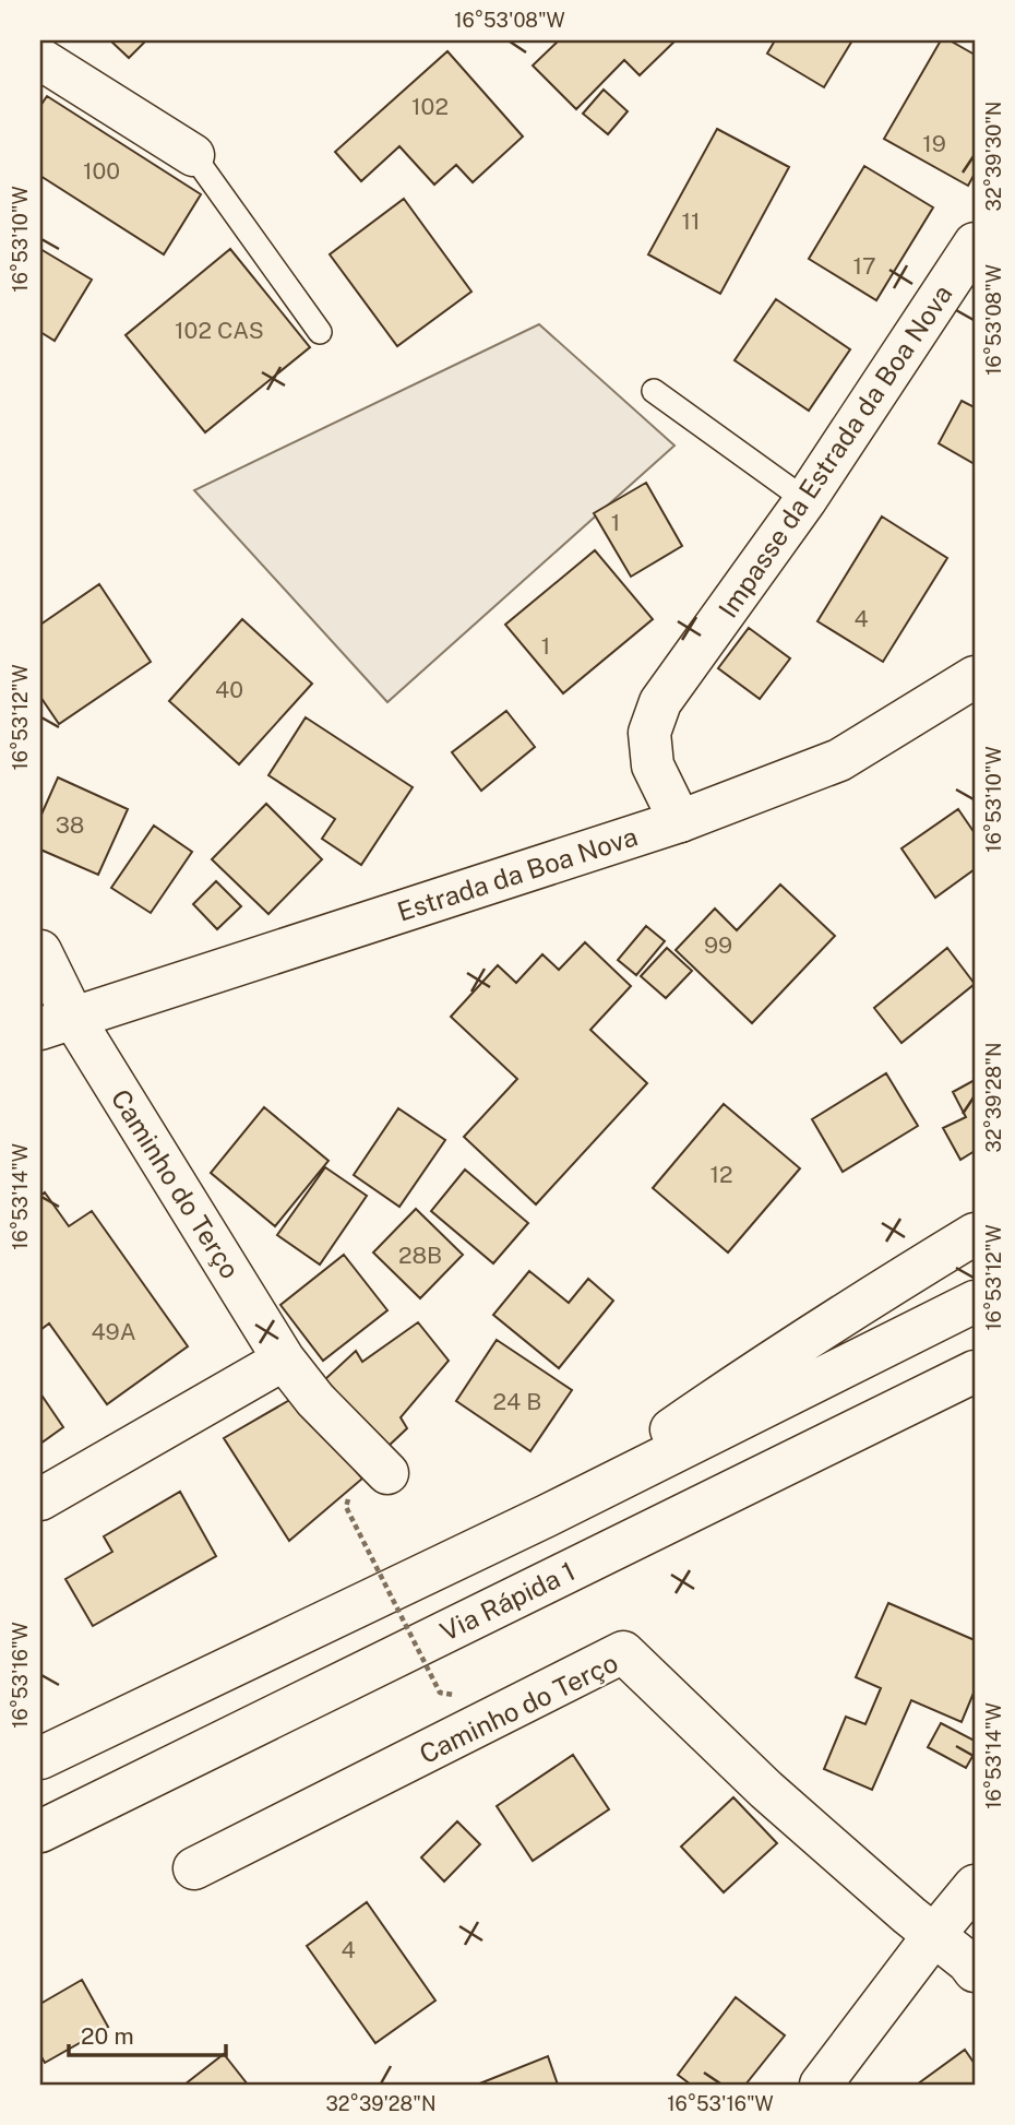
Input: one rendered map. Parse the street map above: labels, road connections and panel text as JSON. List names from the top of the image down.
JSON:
{
  "streets": {
    "main road": [
      "Impasse da Estrada da Boa Nova",
      "Estrada da Boa Nova",
      "Caminho do Terço",
      "Via Rápida 1"
    ]
  },
  "crossings": [
    ["Impasse da Estrada da Boa Nova", "Estrada da Boa Nova"],
    ["Estrada da Boa Nova", "Caminho do Terço"]
  ],
  "house_numbers": [
    "102",
    "19",
    "100",
    "11",
    "17",
    "102 CAS",
    "1",
    "4",
    "1",
    "40",
    "38",
    "99",
    "12",
    "28B",
    "49A",
    "24 B",
    "4"
  ],
  "scale_bar": "20 m",
  "coordinates": [
    "16°53'08\"W",
    "32°39'30\"N",
    "16°53'10\"W",
    "16°53'12\"W",
    "32°39'28\"N",
    "16°53'14\"W",
    "16°53'16\"W"
  ]
}
